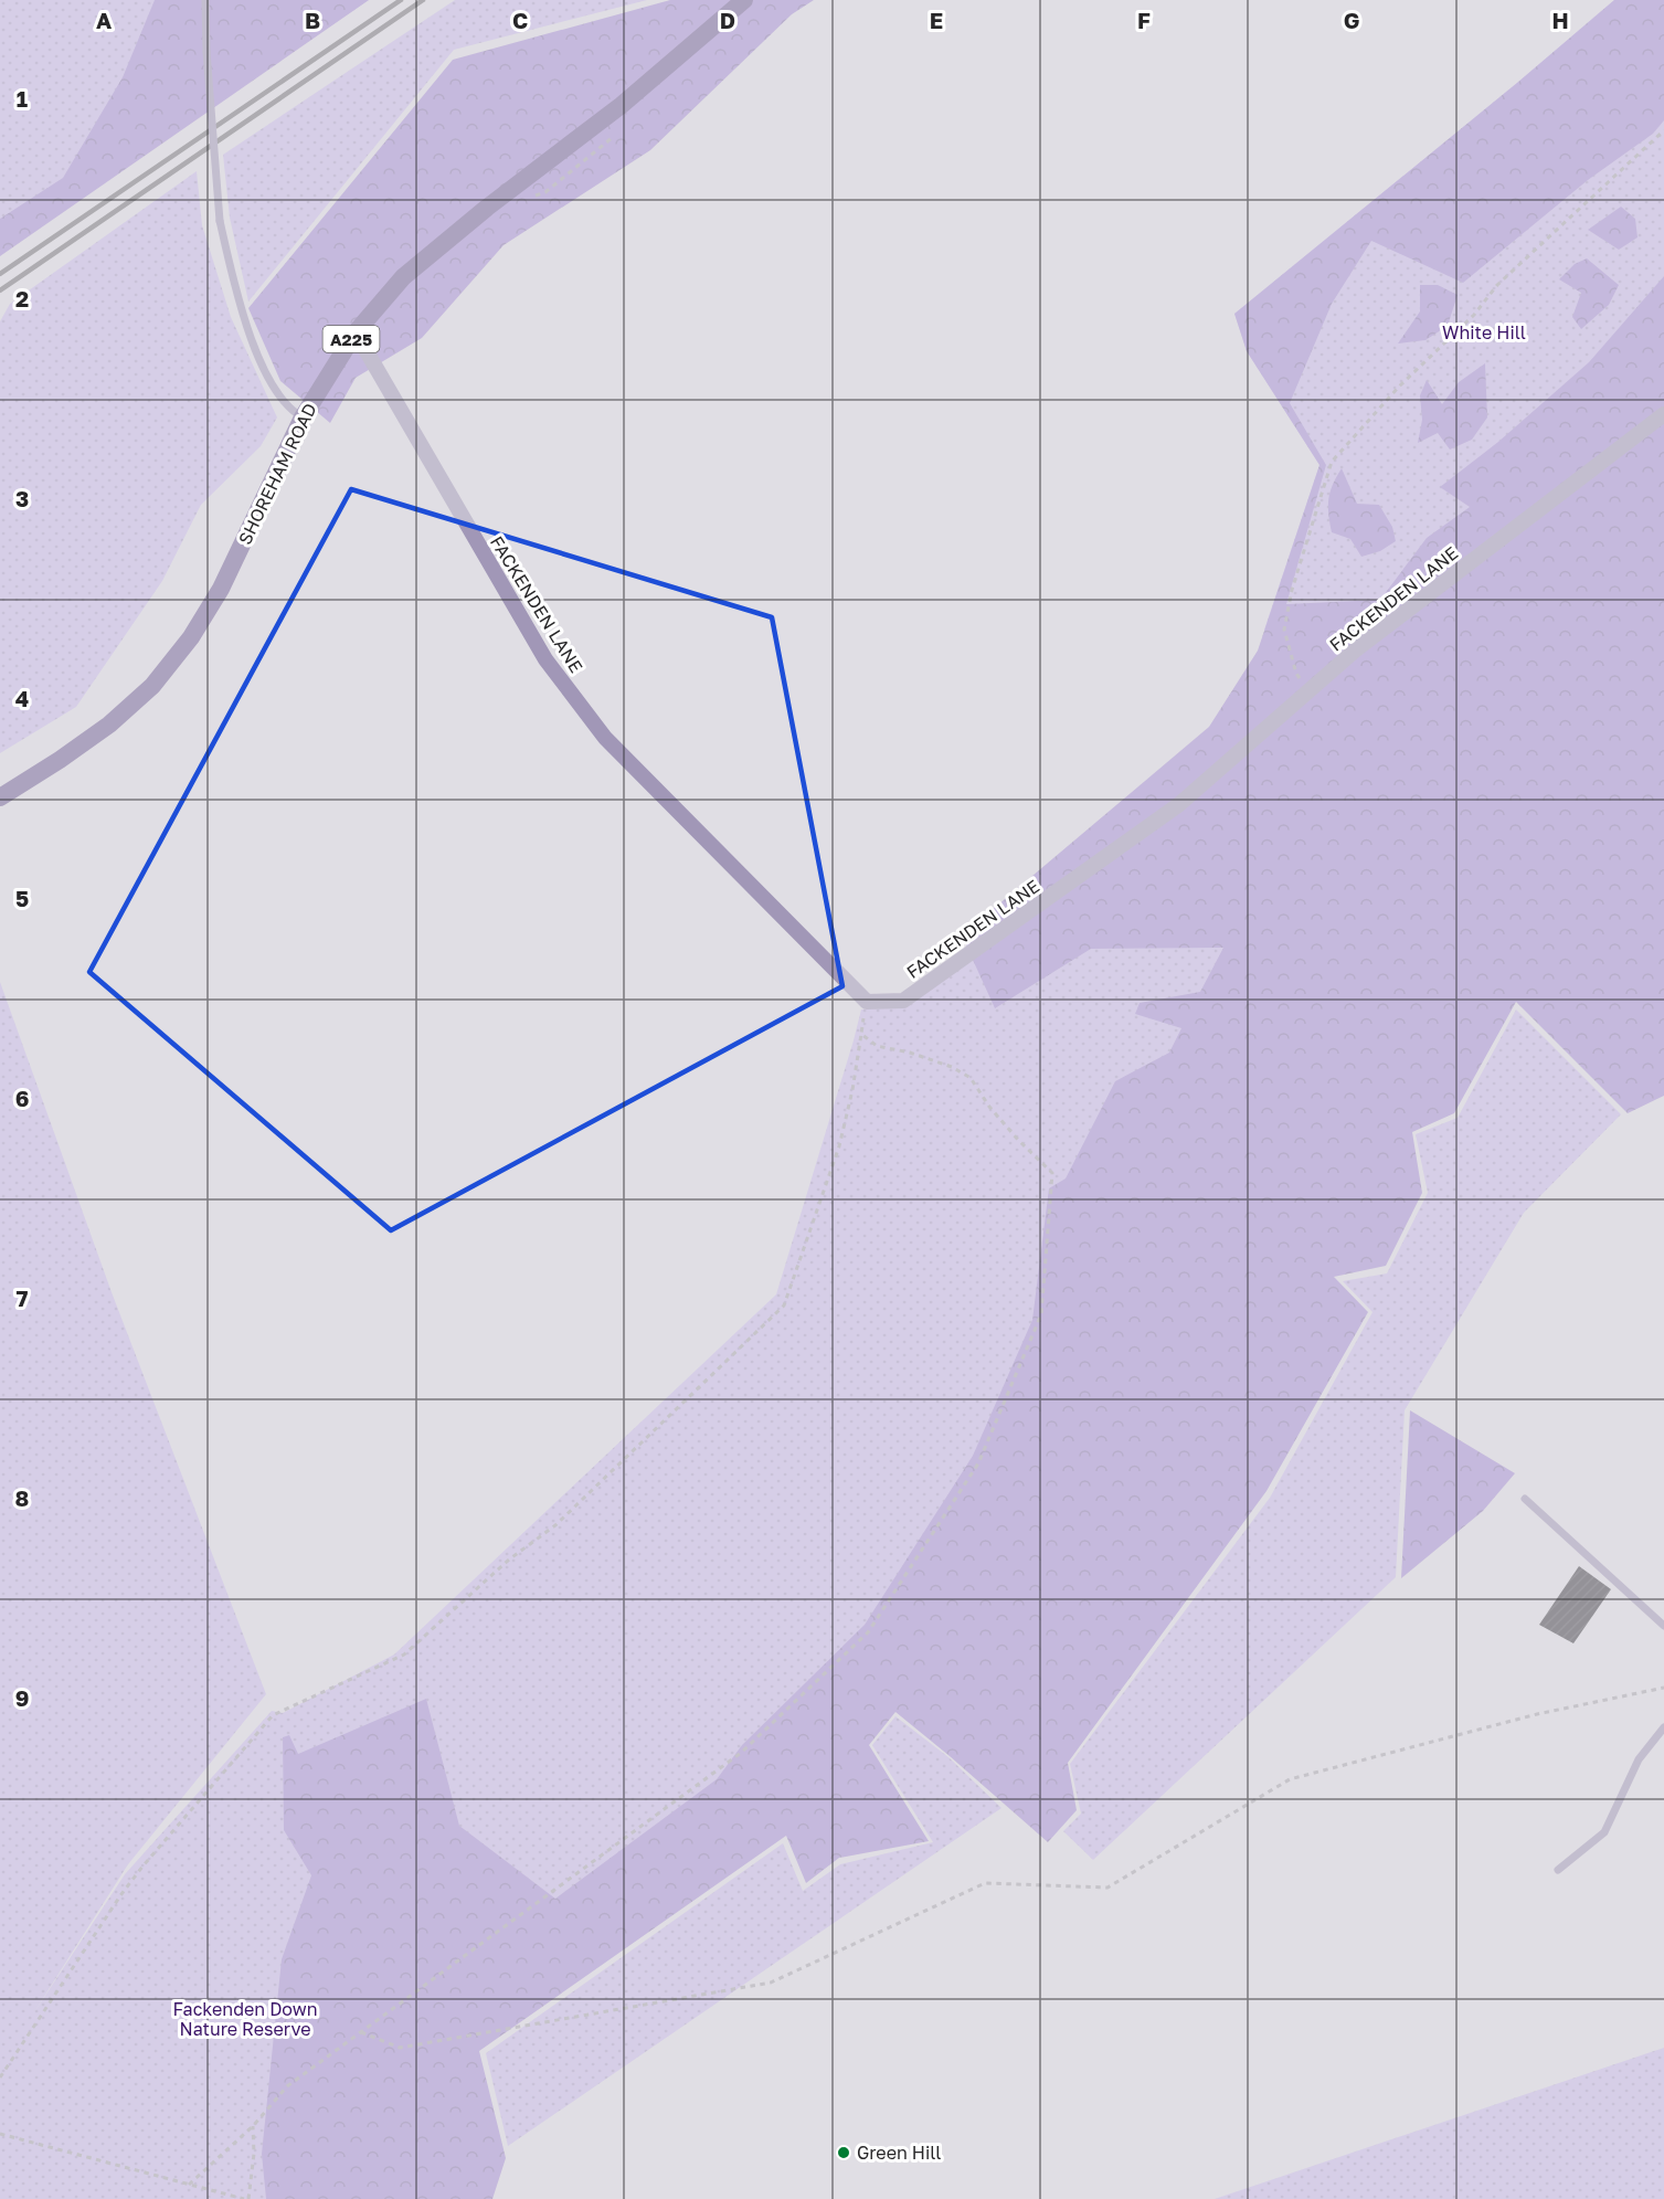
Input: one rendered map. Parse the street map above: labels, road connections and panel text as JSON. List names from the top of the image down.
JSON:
{
  "streets": {
    "main road": ["A225", "SHOREHAM ROAD"],
    "street": ["FACKENDEN LANE"]
  },
  "crossings": [
    ["SHOREHAM ROAD", "FACKENDEN LANE"]
  ],
  "parks": ["White Hill", "Fackenden Down Nature Reserve"],
  "places": ["Green Hill"],
  "grid": {
    "columns": [
      "A",
      "B",
      "C",
      "D",
      "E",
      "F",
      "G",
      "H"
    ],
    "rows": [
      "1",
      "2",
      "3",
      "4",
      "5",
      "6",
      "7",
      "8",
      "9"
    ]
  }
}
